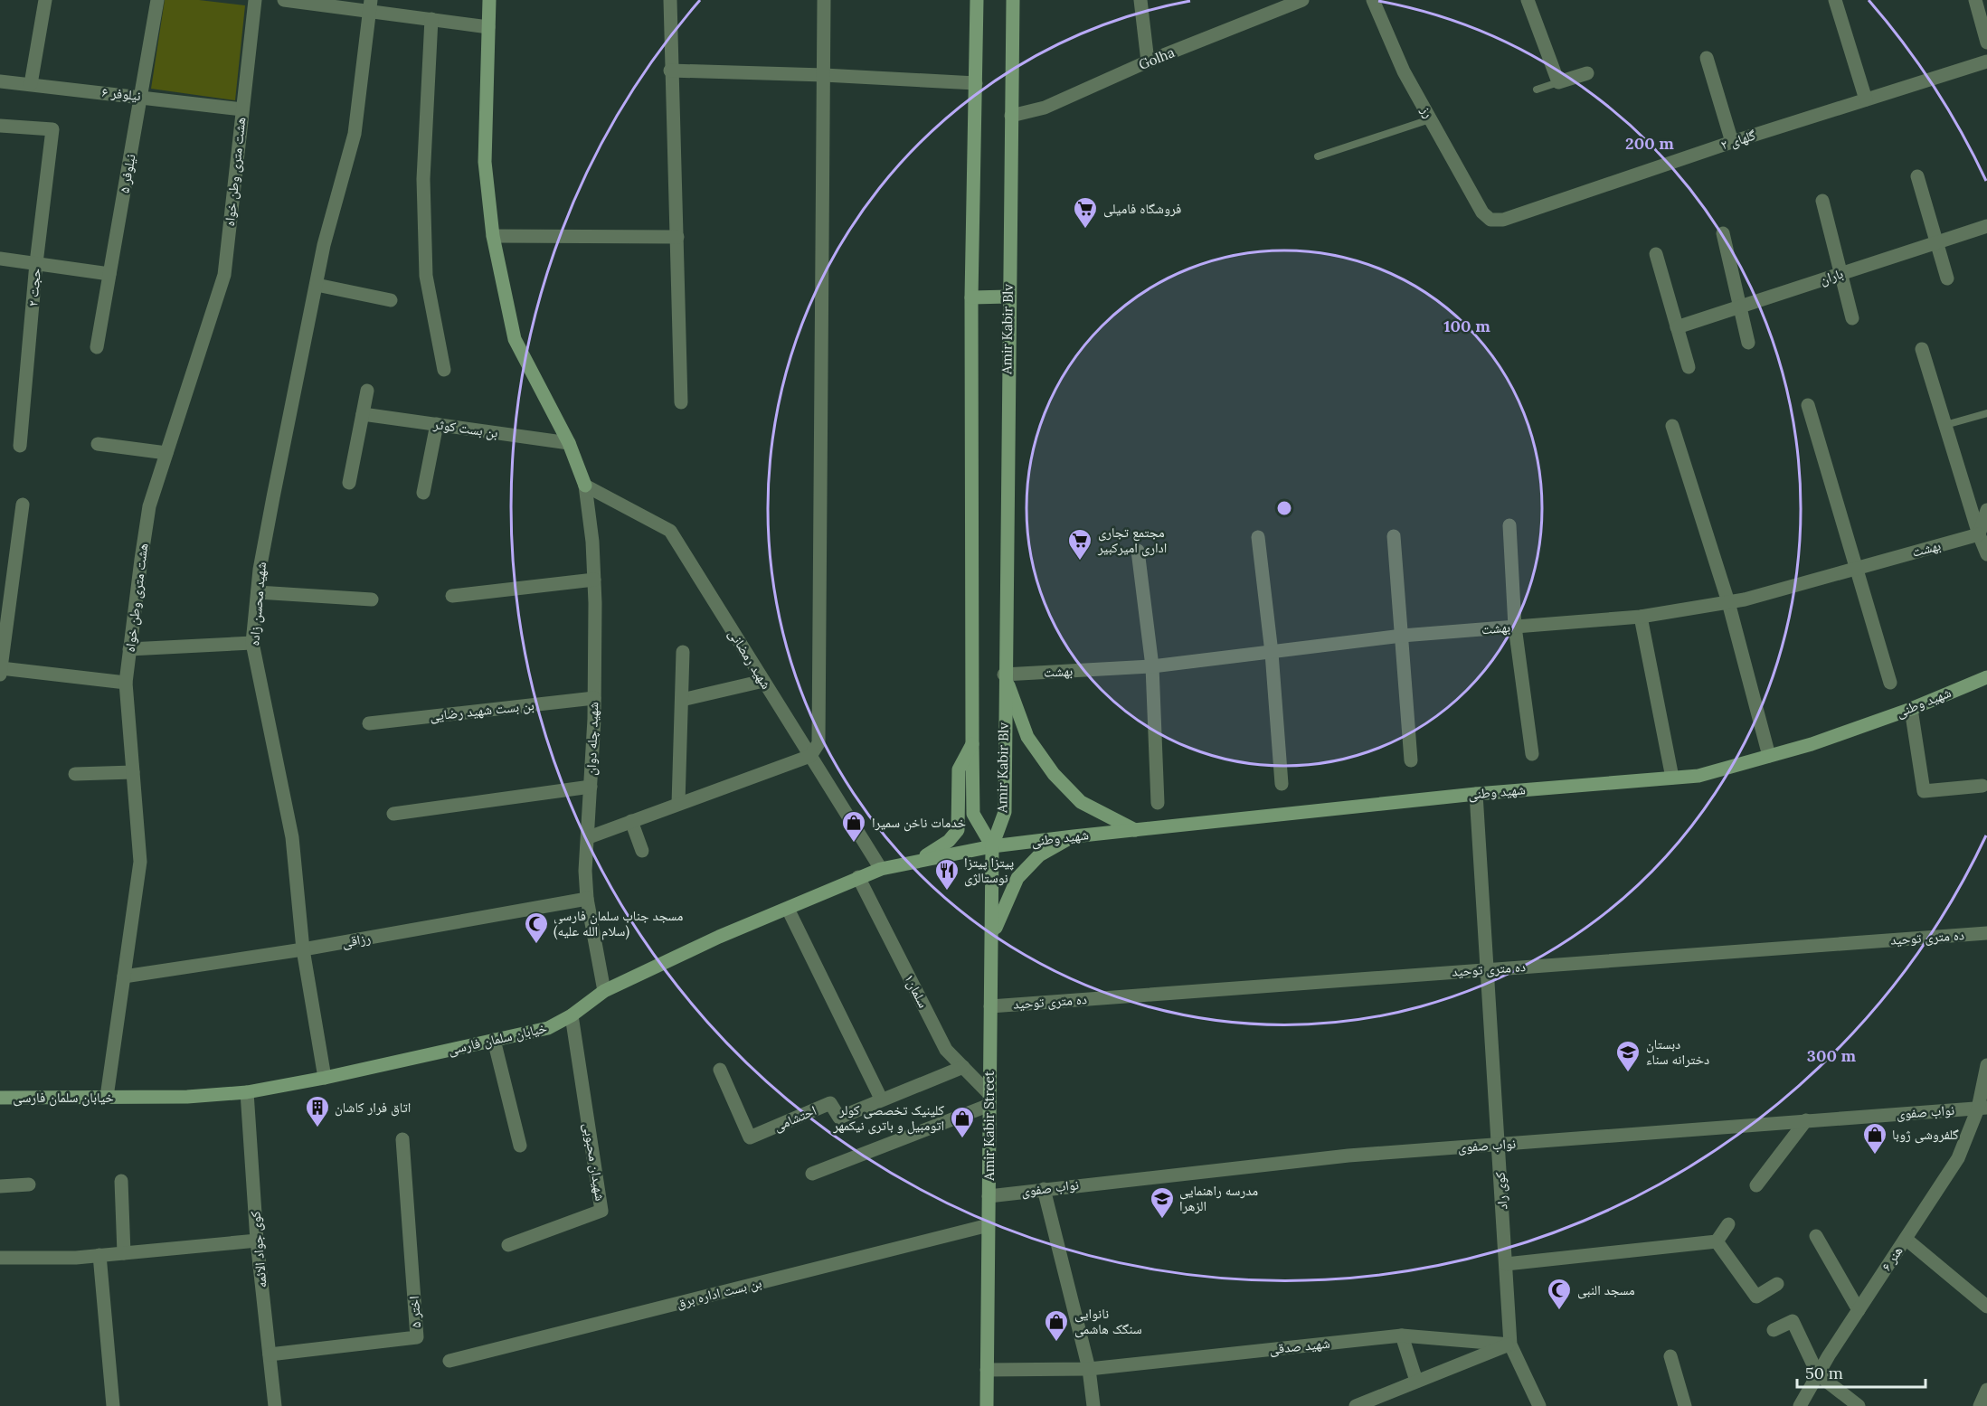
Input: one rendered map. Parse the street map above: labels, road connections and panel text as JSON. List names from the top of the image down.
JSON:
{
  "streets": {
    "main road": [
      "Amir Kabir Blv",
      "شهید وطنی",
      "خیابان سلمان فارسی",
      "Amir Kabir Street"
    ],
    "street": [
      "Golha",
      "نیلوفر ۶",
      "رز",
      "گلهای ۲",
      "هشت متری وطن خواه",
      "نیلوفر ۵",
      "باران",
      "حجت ۲",
      "بن بست کوثر",
      "بهشت",
      "شهید محسن زاده",
      "شهید رمضانی",
      "بن بست شهید رضایی",
      "شهید چله دوان",
      "ده متری توحید",
      "رزاقی",
      "سلمان۱",
      "نواب صفوی",
      "احتشامی",
      "شهیدان محبوبی",
      "کوی راد",
      "کوی جواد الائمه",
      "هنر ۶",
      "بن بست اداره برق",
      "اختر ۵",
      "شهید صدقی"
    ]
  },
  "crossings": [
    ["Golha", "Amir Kabir Blv"],
    ["نیلوفر ۶", "هشت متری وطن خواه"],
    ["نیلوفر ۶", "نیلوفر ۵"],
    ["رز", "گلهای ۲"],
    ["هشت متری وطن خواه", "رزاقی"],
    ["هشت متری وطن خواه", "خیابان سلمان فارسی"],
    ["Amir Kabir Blv", "بهشت"],
    ["Amir Kabir Blv", "شهید وطنی"],
    ["Amir Kabir Blv", "خیابان سلمان فارسی"],
    ["Amir Kabir Blv", "Amir Kabir Street"],
    ["شهید محسن زاده", "رزاقی"],
    ["شهید محسن زاده", "خیابان سلمان فارسی"],
    ["شهید رمضانی", "شهید چله دوان"],
    ["شهید رمضانی", "خیابان سلمان فارسی"],
    ["شهید وطنی", "خیابان سلمان فارسی"],
    ["شهید وطنی", "Amir Kabir Street"],
    ["شهید وطنی", "کوی راد"],
    ["بن بست شهید رضایی", "شهید چله دوان"],
    ["شهید چله دوان", "رزاقی"],
    ["شهید چله دوان", "خیابان سلمان فارسی"],
    ["ده متری توحید", "Amir Kabir Street"],
    ["ده متری توحید", "کوی راد"],
    ["سلمان۱", "خیابان سلمان فارسی"],
    ["سلمان۱", "احتشامی"],
    ["سلمان۱", "Amir Kabir Street"],
    ["خیابان سلمان فارسی", "Amir Kabir Street"],
    ["خیابان سلمان فارسی", "شهیدان محبوبی"],
    ["خیابان سلمان فارسی", "کوی جواد الائمه"],
    ["نواب صفوی", "Amir Kabir Street"],
    ["نواب صفوی", "کوی راد"],
    ["نواب صفوی", "هنر ۶"],
    ["Amir Kabir Street", "بن بست اداره برق"],
    ["Amir Kabir Street", "شهید صدقی"],
    ["کوی راد", "شهید صدقی"],
    ["کوی جواد الائمه", "اختر ۵"]
  ],
  "places": {
    "supermarket": ["فروشگاه فامیلی", "مجتمع تجاری اداری امیرکبیر"],
    "shop": [
      "خدمات ناخن سمیرا",
      "کلینیک تخصصی کولر اتومبیل و باتری نیکمهر",
      "گلفروشی ژوبا",
      "نانوایی سنگک هاشمی"
    ],
    "restaurant": ["پیتزا پیتزا نوستالژی"],
    "mosque": ["مسجد جناب سلمان فارسی (سلام الله علیه)", "مسجد النبی"],
    "school or university": ["دبستان دخترانه سناء", "مدرسه راهنمایی الزهرا"],
    "building": ["اتاق فرار کاشان"]
  },
  "scale_bar": "50 m",
  "rings": ["200 m", "100 m", "300 m"]
}
